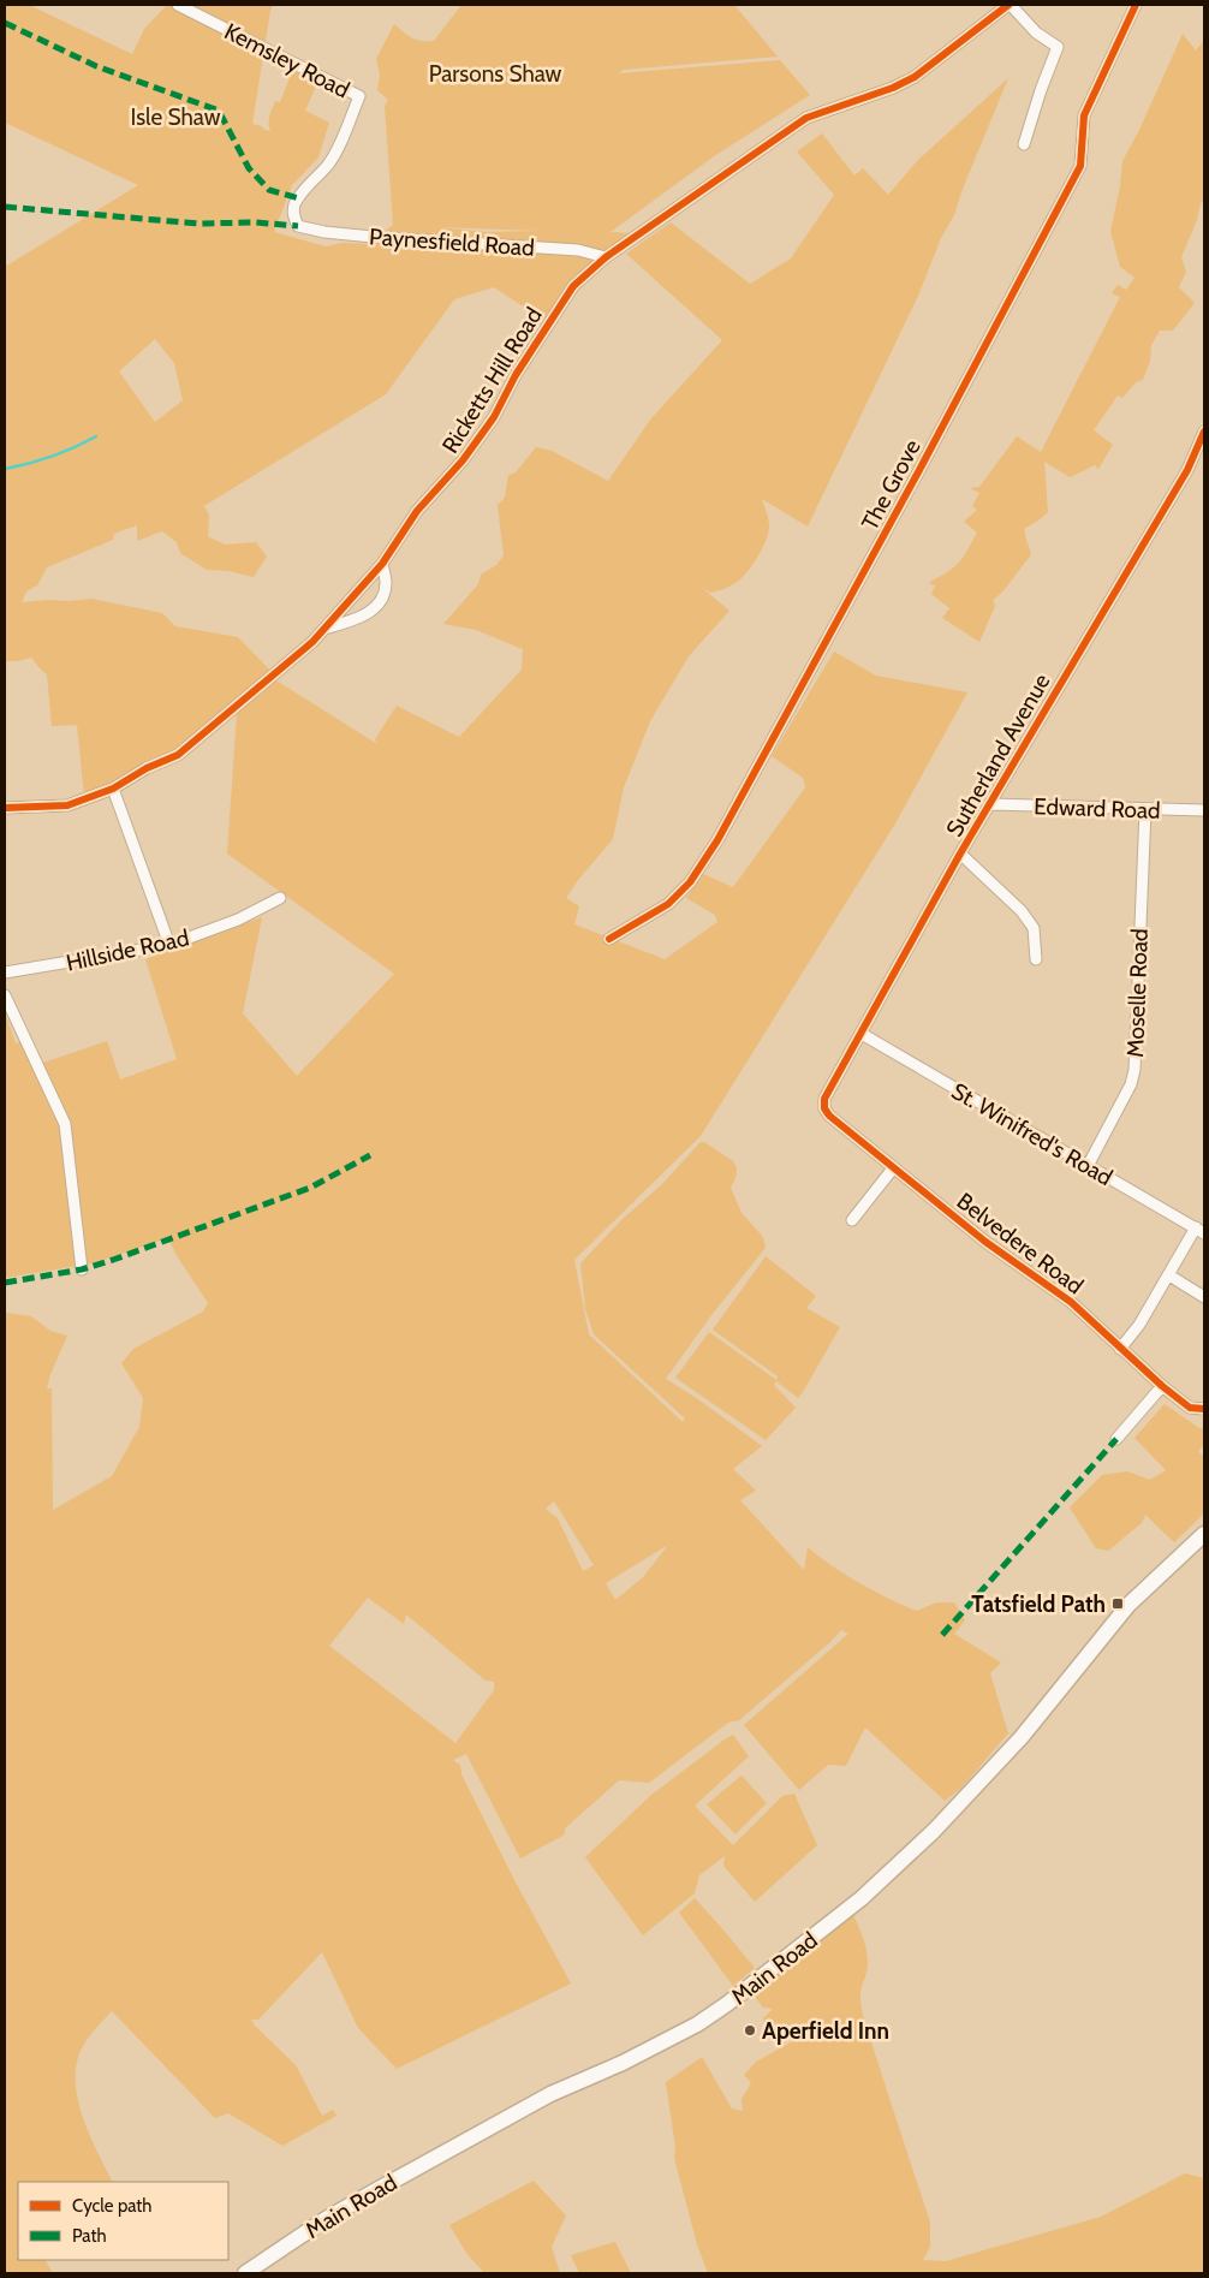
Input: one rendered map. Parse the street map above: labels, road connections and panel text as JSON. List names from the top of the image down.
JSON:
{
  "streets": {
    "main road": ["Main Road"],
    "street": [
      "Kemsley Road",
      "Paynesfield Road",
      "Ricketts Hill Road",
      "The Grove",
      "Sutherland Avenue",
      "Edward Road",
      "Hillside Road",
      "Moselle Road",
      "St. Winifred's Road",
      "Belvedere Road"
    ]
  },
  "crossings": [
    ["Kemsley Road", "Paynesfield Road"],
    ["Paynesfield Road", "Ricketts Hill Road"],
    ["Sutherland Avenue", "Edward Road"],
    ["Sutherland Avenue", "St. Winifred's Road"],
    ["Sutherland Avenue", "Belvedere Road"],
    ["Edward Road", "Moselle Road"],
    ["Moselle Road", "St. Winifred's Road"]
  ],
  "parks": ["Parsons Shaw", "Isle Shaw"],
  "places": {
    "transit": ["Tatsfield Path"],
    "other": ["Aperfield Inn"]
  },
  "legend": ["Cycle path", "Path"]
}
